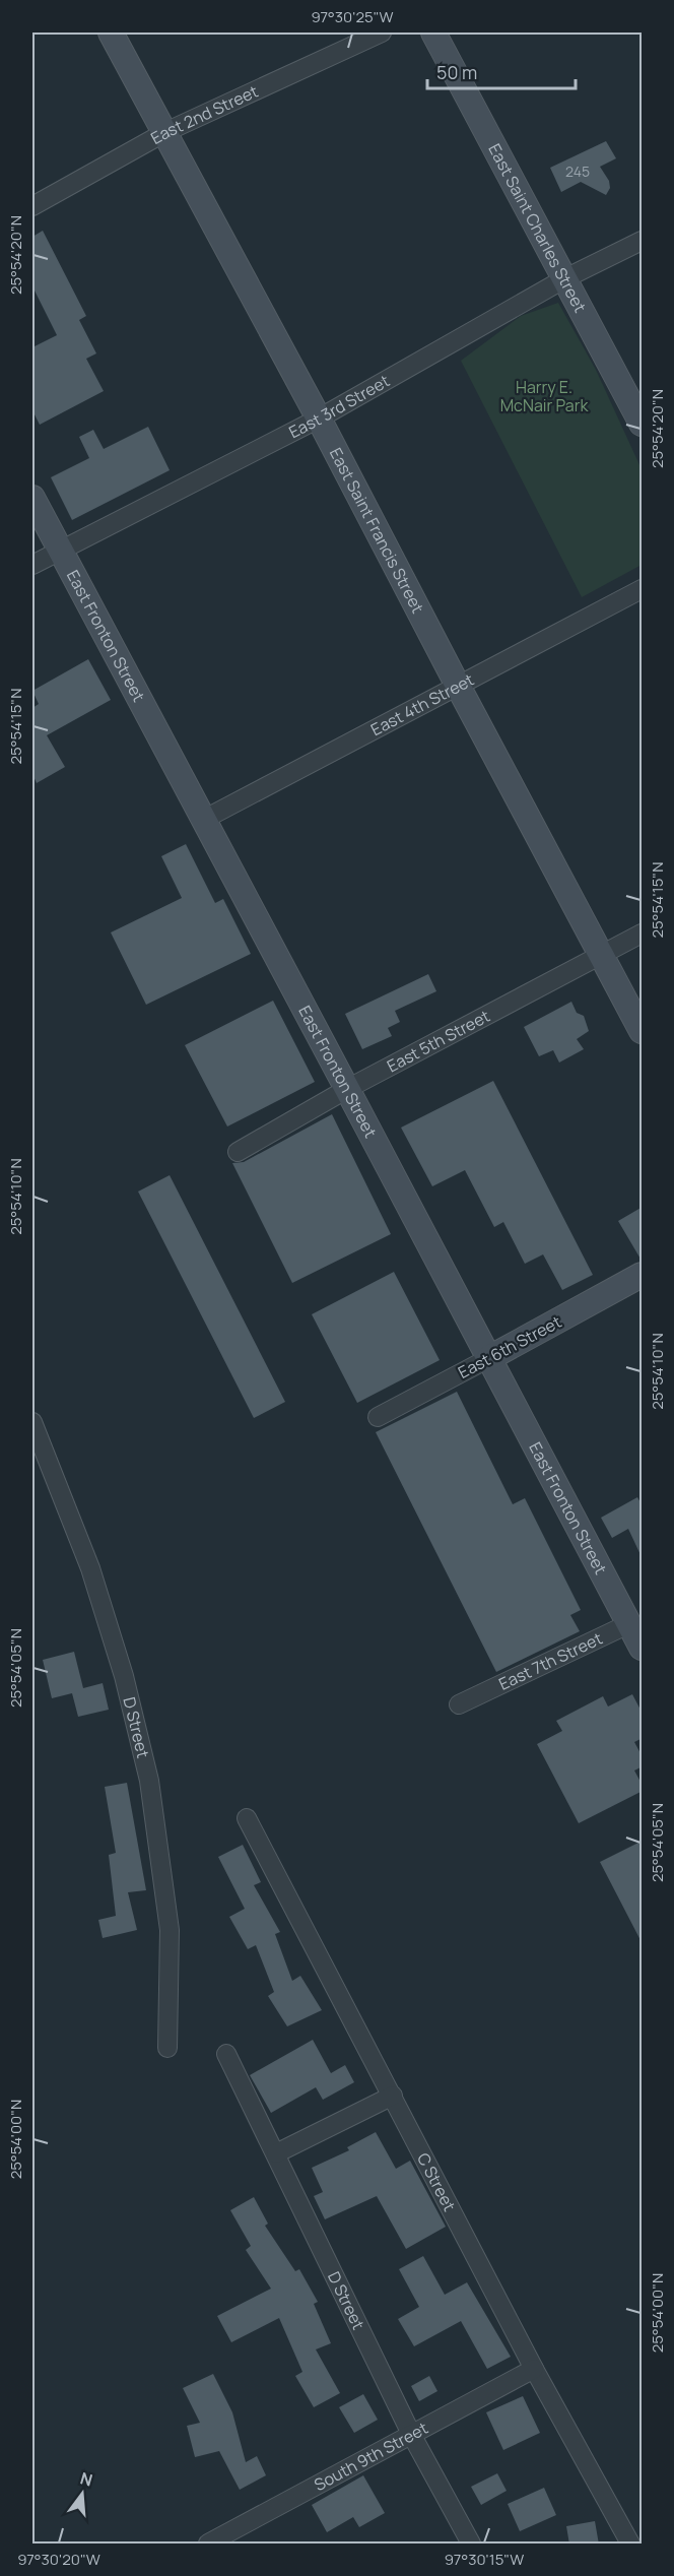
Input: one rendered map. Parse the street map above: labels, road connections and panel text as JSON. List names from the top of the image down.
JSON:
{
  "streets": {
    "street": [
      "East 2nd Street",
      "East Saint Charles Street",
      "East 3rd Street",
      "East Saint Francis Street",
      "East Fronton Street",
      "East 4th Street",
      "East 5th Street",
      "East 6th Street",
      "East 7th Street",
      "D Street",
      "C Street",
      "South 9th Street"
    ]
  },
  "crossings": [
    ["East 2nd Street", "East Saint Francis Street"],
    ["East Saint Charles Street", "East 3rd Street"],
    ["East 3rd Street", "East Saint Francis Street"],
    ["East 3rd Street", "East Fronton Street"],
    ["East Saint Francis Street", "East 4th Street"],
    ["East Saint Francis Street", "East 5th Street"],
    ["East Fronton Street", "East 4th Street"],
    ["East Fronton Street", "East 5th Street"],
    ["East Fronton Street", "East 6th Street"],
    ["East Fronton Street", "East 7th Street"],
    ["D Street", "South 9th Street"],
    ["C Street", "South 9th Street"]
  ],
  "parks": ["Harry E. McNair Park"],
  "house_numbers": ["245"],
  "scale_bar": "50 m",
  "north": "top",
  "coordinates": [
    "97°30'25\"W",
    "25°54'20\"N",
    "25°54'15\"N",
    "25°54'10\"N",
    "25°54'05\"N",
    "25°54'00\"N",
    "97°30'20\"W",
    "97°30'15\"W"
  ]
}
